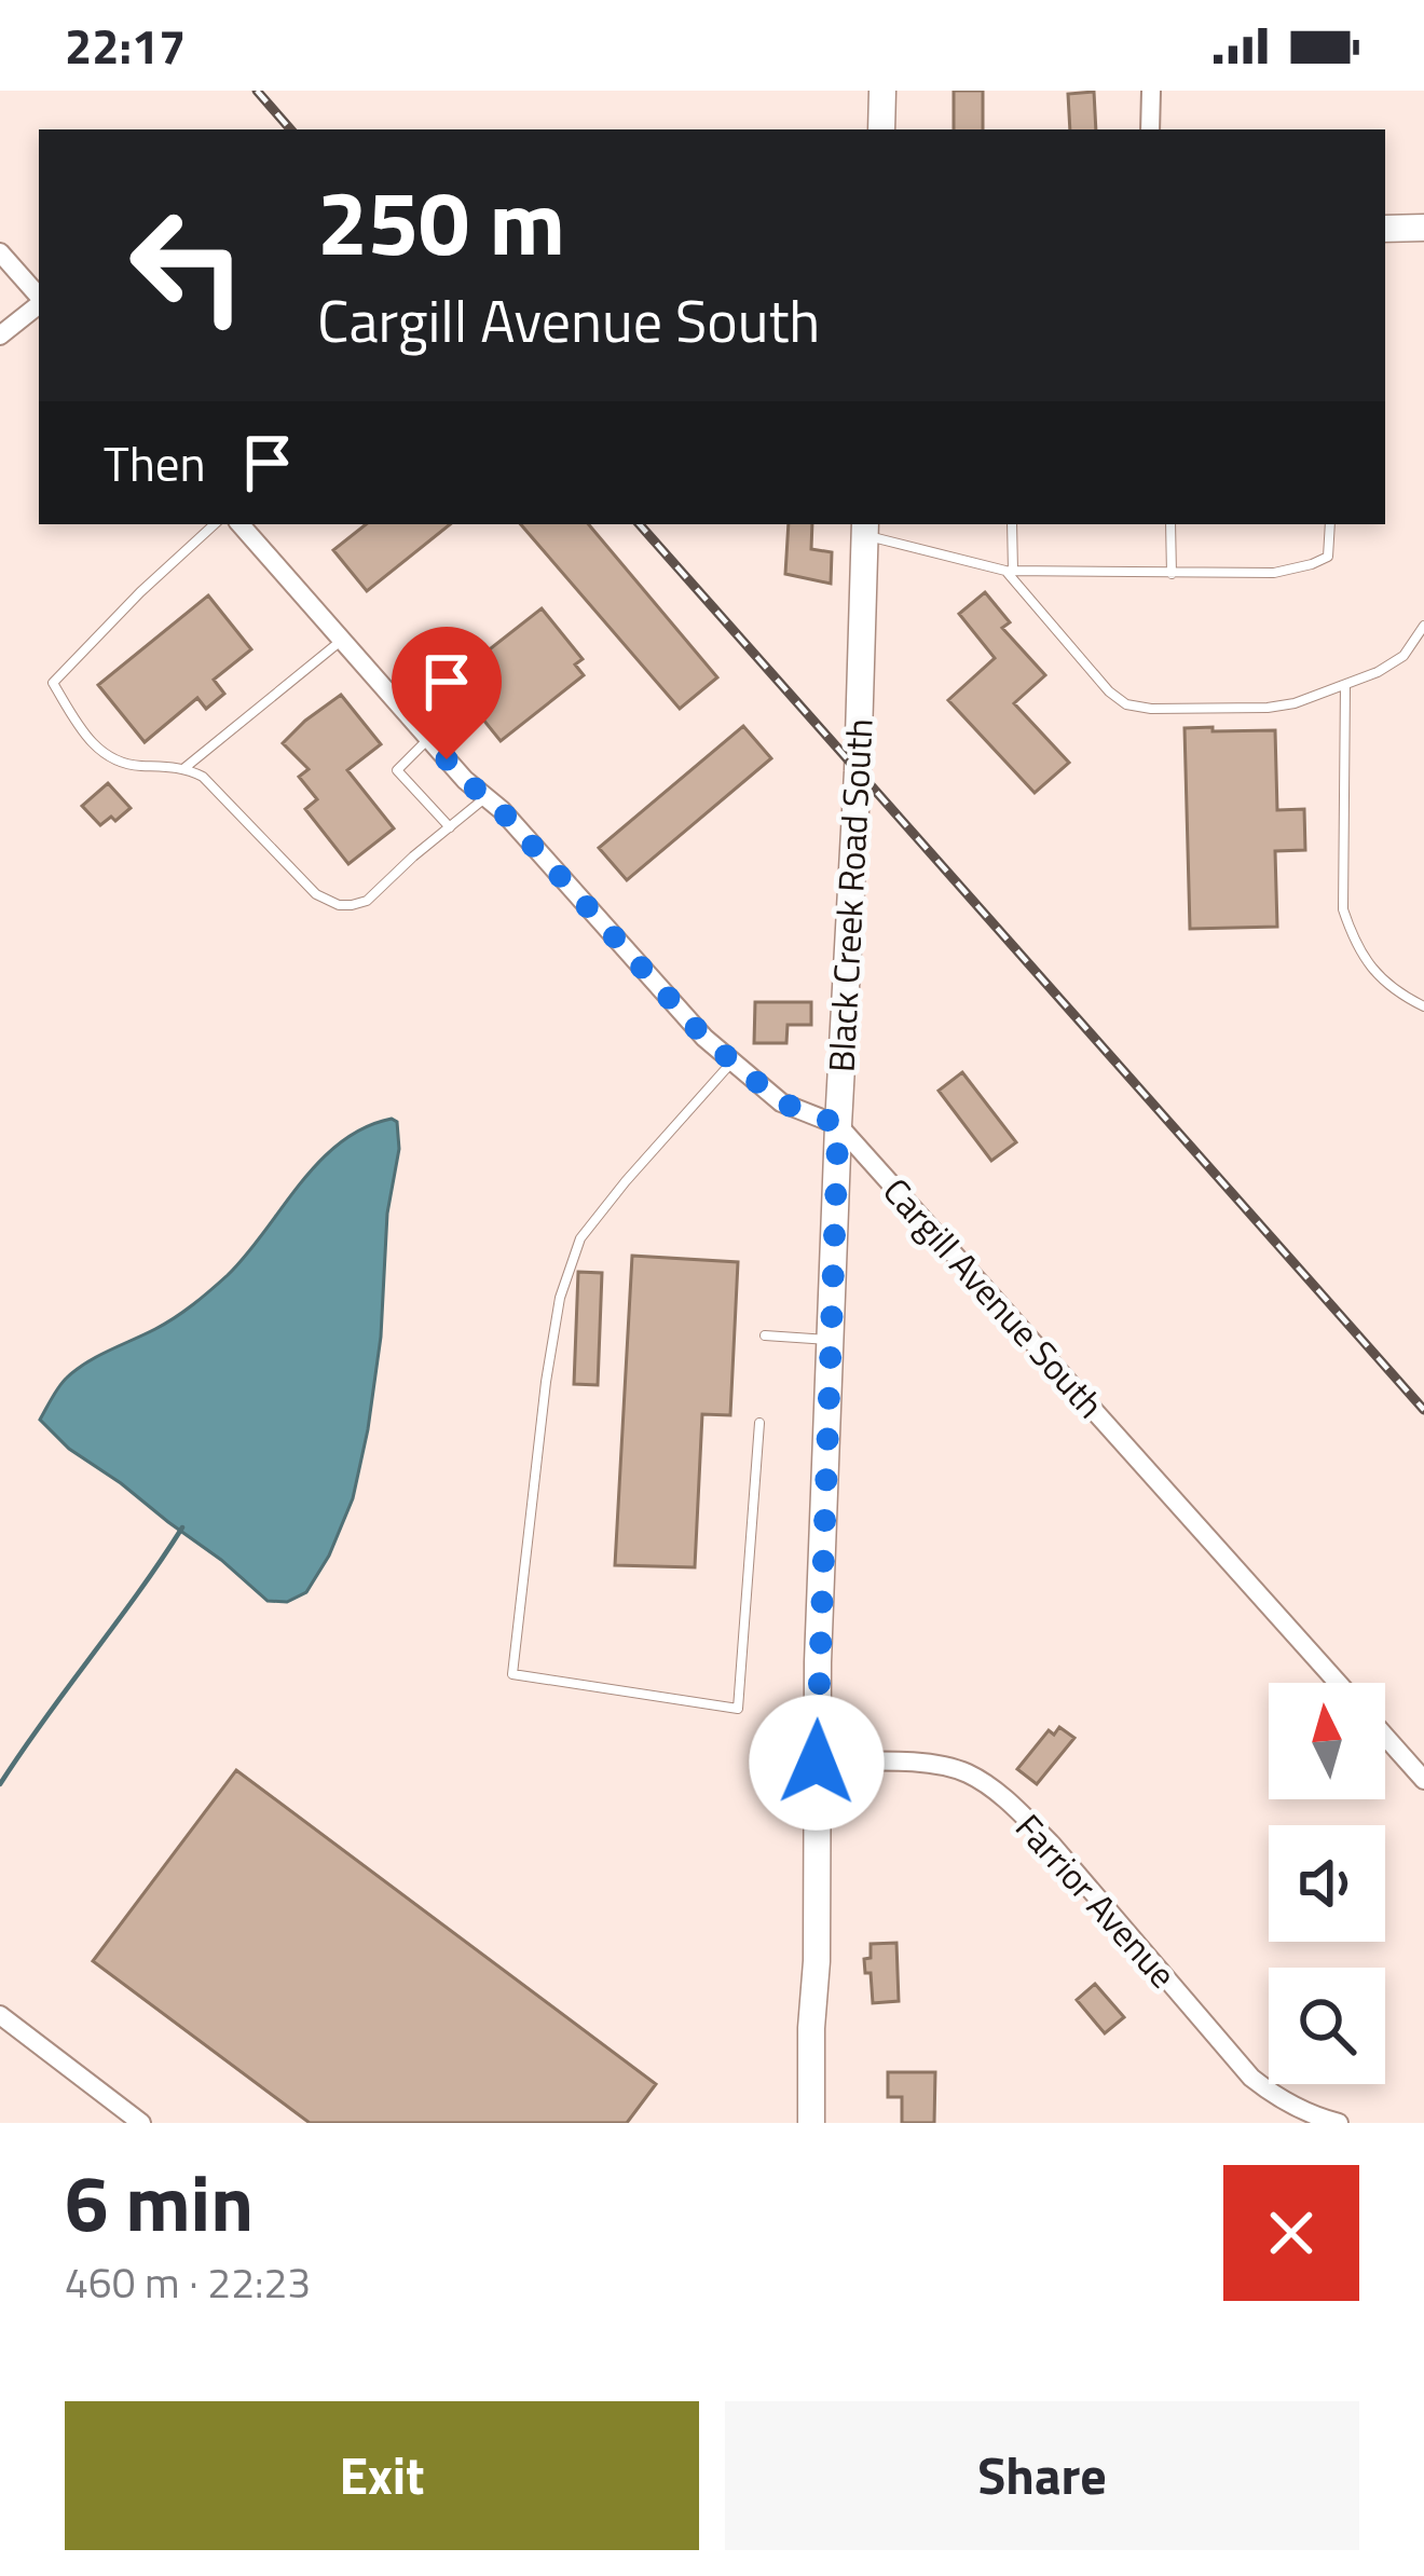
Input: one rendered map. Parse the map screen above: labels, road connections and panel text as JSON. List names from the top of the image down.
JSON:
{
  "streets": {
    "street": ["Black Creek Road South", "Cargill Avenue South", "Farrior Avenue"]
  },
  "crossings": [
    ["Black Creek Road South", "Cargill Avenue South"],
    ["Black Creek Road South", "Farrior Avenue"]
  ],
  "north": "top",
  "page": {
    "status": "22:17",
    "turn": ["250 m", "Cargill Avenue South"],
    "then": "Then",
    "heading": ["6 min", "460 m · 22:23"],
    "buttons": ["Exit", "Share"]
  }
}
